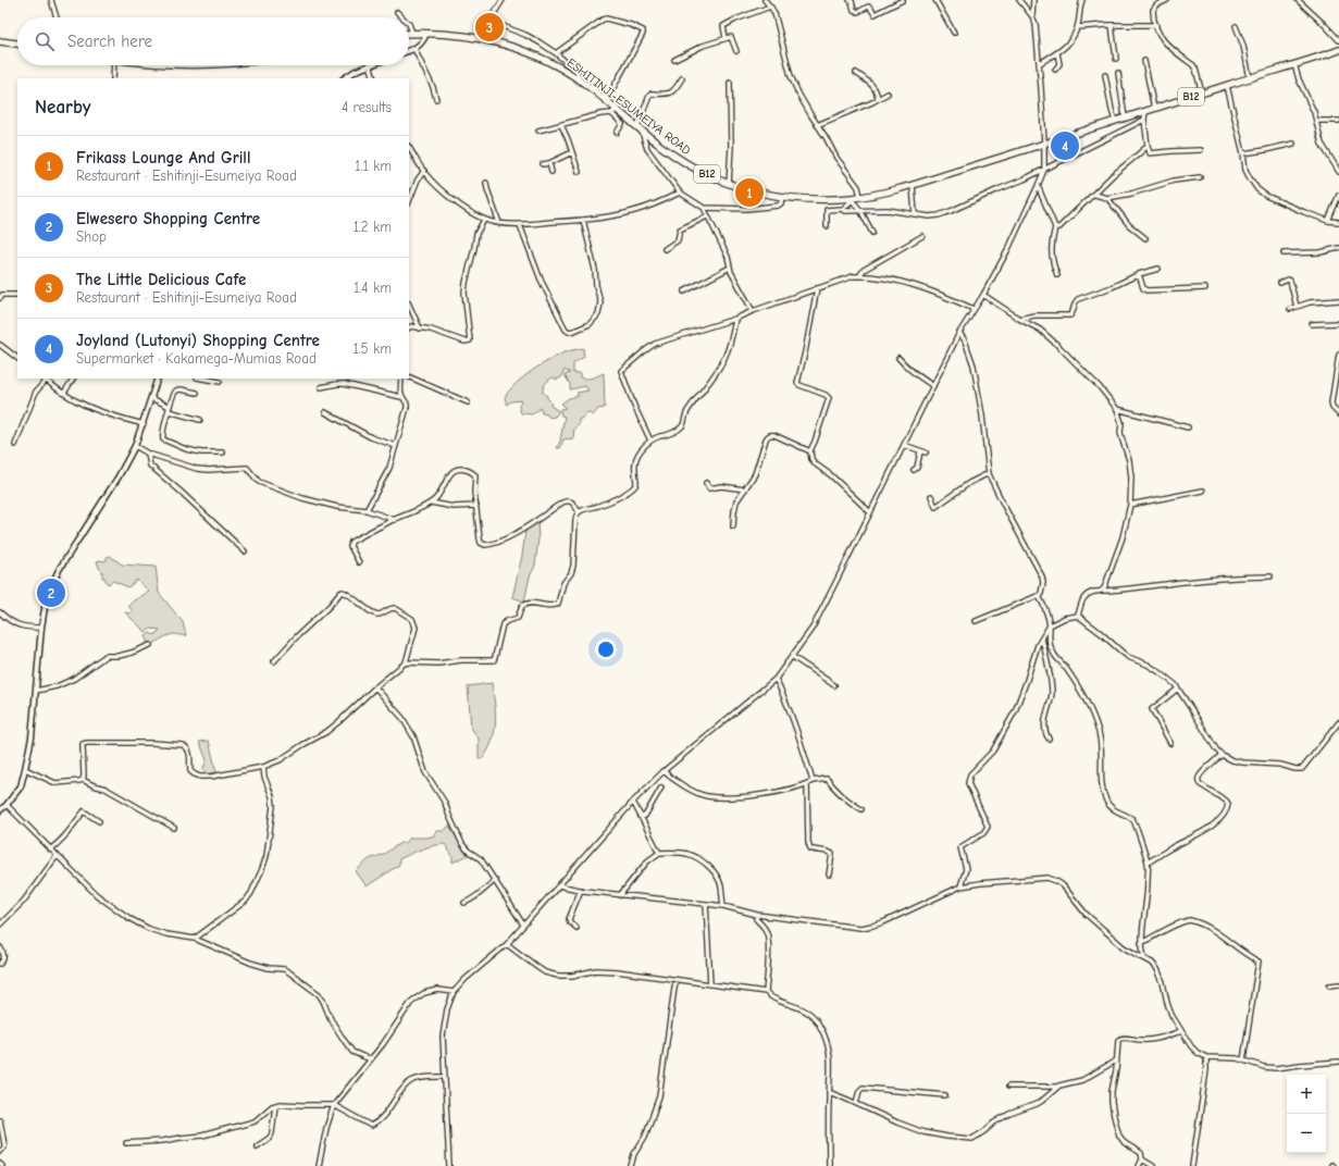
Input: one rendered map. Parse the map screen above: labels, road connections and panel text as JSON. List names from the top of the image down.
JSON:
{
  "streets": {
    "highway": ["B12", "ESHITINJI-ESUMEIYA ROAD"]
  },
  "crossings": [
    ["B12", "ESHITINJI-ESUMEIYA ROAD"]
  ],
  "page": {
    "pins": [
      "3",
      "4",
      "1",
      "2"
    ],
    "search": "Search here",
    "heading": ["Nearby", "4 results"],
    "list": [
      {
        "mark": "1",
        "name": "Frikass Lounge And Grill",
        "note": "Restaurant · Eshitinji-Esumeiya Road",
        "value": "1.1 km"
      },
      {
        "mark": "2",
        "name": "Elwesero Shopping Centre",
        "note": "Shop",
        "value": "1.2 km"
      },
      {
        "mark": "3",
        "name": "The Little Delicious Cafe",
        "note": "Restaurant · Eshitinji-Esumeiya Road",
        "value": "1.4 km"
      },
      {
        "mark": "4",
        "name": "Joyland (Lutonyi) Shopping Centre",
        "note": "Supermarket · Kakamega-Mumias Road",
        "value": "1.5 km"
      }
    ],
    "map_buttons": ["+", "−"]
  }
}
